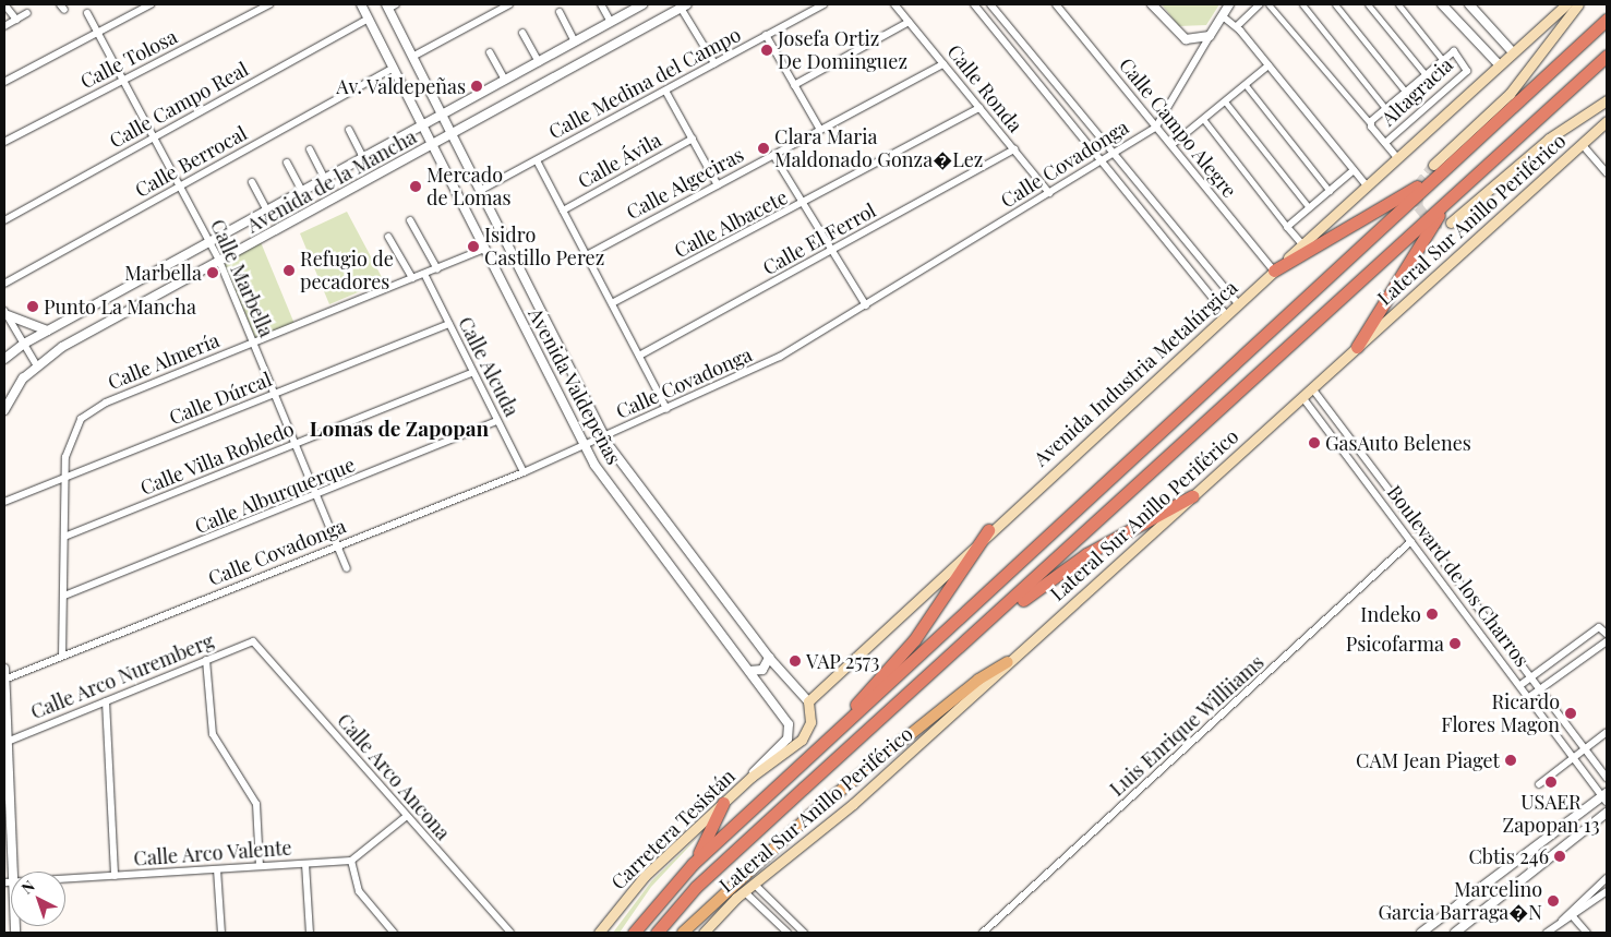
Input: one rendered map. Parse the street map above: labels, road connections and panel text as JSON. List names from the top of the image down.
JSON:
{
  "streets": {
    "main road": ["Lateral Sur Anillo Periférico", "Avenida Industria Metalúrgica", "Carretera Tesistán"],
    "street": [
      "Calle Tolosa",
      "Calle Medina del Campo",
      "Calle Ronda",
      "Altagracia",
      "Calle Campo Real",
      "Calle Campo Alegre",
      "Calle Ávila",
      "Calle Berrocal",
      "Calle Covadonga",
      "Avenida de la Mancha",
      "Calle Algeciras",
      "Calle Albacete",
      "Calle El Ferrol",
      "Calle Marbella",
      "Calle Almería",
      "Calle Alcuda",
      "Avenida Valdepeñas",
      "Calle Dúrcal",
      "Calle Villa Robledo",
      "Calle Alburquerque",
      "Boulevard de los Charros",
      "Calle Arco Nuremberg",
      "Luis Enrique Williiams",
      "Calle Arco Ancona",
      "Calle Arco Valente"
    ]
  },
  "crossings": [
    ["Calle Tolosa", "Calle Marbella"],
    ["Calle Medina del Campo", "Avenida Valdepeñas"],
    ["Calle Ronda", "Calle Covadonga"],
    ["Calle Ronda", "Calle Algeciras"],
    ["Calle Ronda", "Calle Albacete"],
    ["Calle Ronda", "Calle El Ferrol"],
    ["Calle Campo Real", "Calle Marbella"],
    ["Calle Campo Real", "Avenida Valdepeñas"],
    ["Calle Campo Alegre", "Calle Covadonga"],
    ["Calle Campo Alegre", "Avenida Industria Metalúrgica"],
    ["Calle Berrocal", "Calle Marbella"],
    ["Calle Berrocal", "Avenida Valdepeñas"],
    ["Calle Covadonga", "Calle Marbella"],
    ["Calle Covadonga", "Calle Almería"],
    ["Calle Covadonga", "Calle Alcuda"],
    ["Calle Covadonga", "Avenida Valdepeñas"],
    ["Avenida de la Mancha", "Calle Marbella"],
    ["Avenida de la Mancha", "Avenida Valdepeñas"],
    ["Lateral Sur Anillo Periférico", "Boulevard de los Charros"],
    ["Calle Marbella", "Calle Almería"],
    ["Calle Marbella", "Calle Dúrcal"],
    ["Calle Marbella", "Calle Villa Robledo"],
    ["Calle Marbella", "Calle Alburquerque"],
    ["Calle Almería", "Calle Alcuda"],
    ["Calle Almería", "Avenida Valdepeñas"],
    ["Calle Almería", "Calle Dúrcal"],
    ["Calle Almería", "Calle Villa Robledo"],
    ["Calle Almería", "Calle Alburquerque"],
    ["Calle Alcuda", "Calle Dúrcal"],
    ["Calle Alcuda", "Calle Villa Robledo"],
    ["Calle Alcuda", "Calle Alburquerque"],
    ["Avenida Industria Metalúrgica", "Avenida Valdepeñas"],
    ["Avenida Valdepeñas", "Carretera Tesistán"],
    ["Boulevard de los Charros", "Luis Enrique Williiams"],
    ["Calle Arco Nuremberg", "Calle Arco Ancona"]
  ],
  "districts": ["Lomas de Zapopan"],
  "places": [
    "Josefa Ortiz De Dominguez",
    "Av. Valdepeñas",
    "Clara Maria Maldonado Gonza�Lez",
    "Mercado de Lomas",
    "Isidro Castillo Perez",
    "Refugio de pecadores",
    "Marbella",
    "Punto La Mancha",
    "GasAuto Belenes",
    "Indeko",
    "Psicofarma",
    "VAP 2573",
    "Ricardo Flores Magon",
    "CAM Jean Piaget",
    "USAER Zapopan 13",
    "Cbtis 246",
    "Marcelino Garcia Barraga�N"
  ],
  "north": "top left"
}
